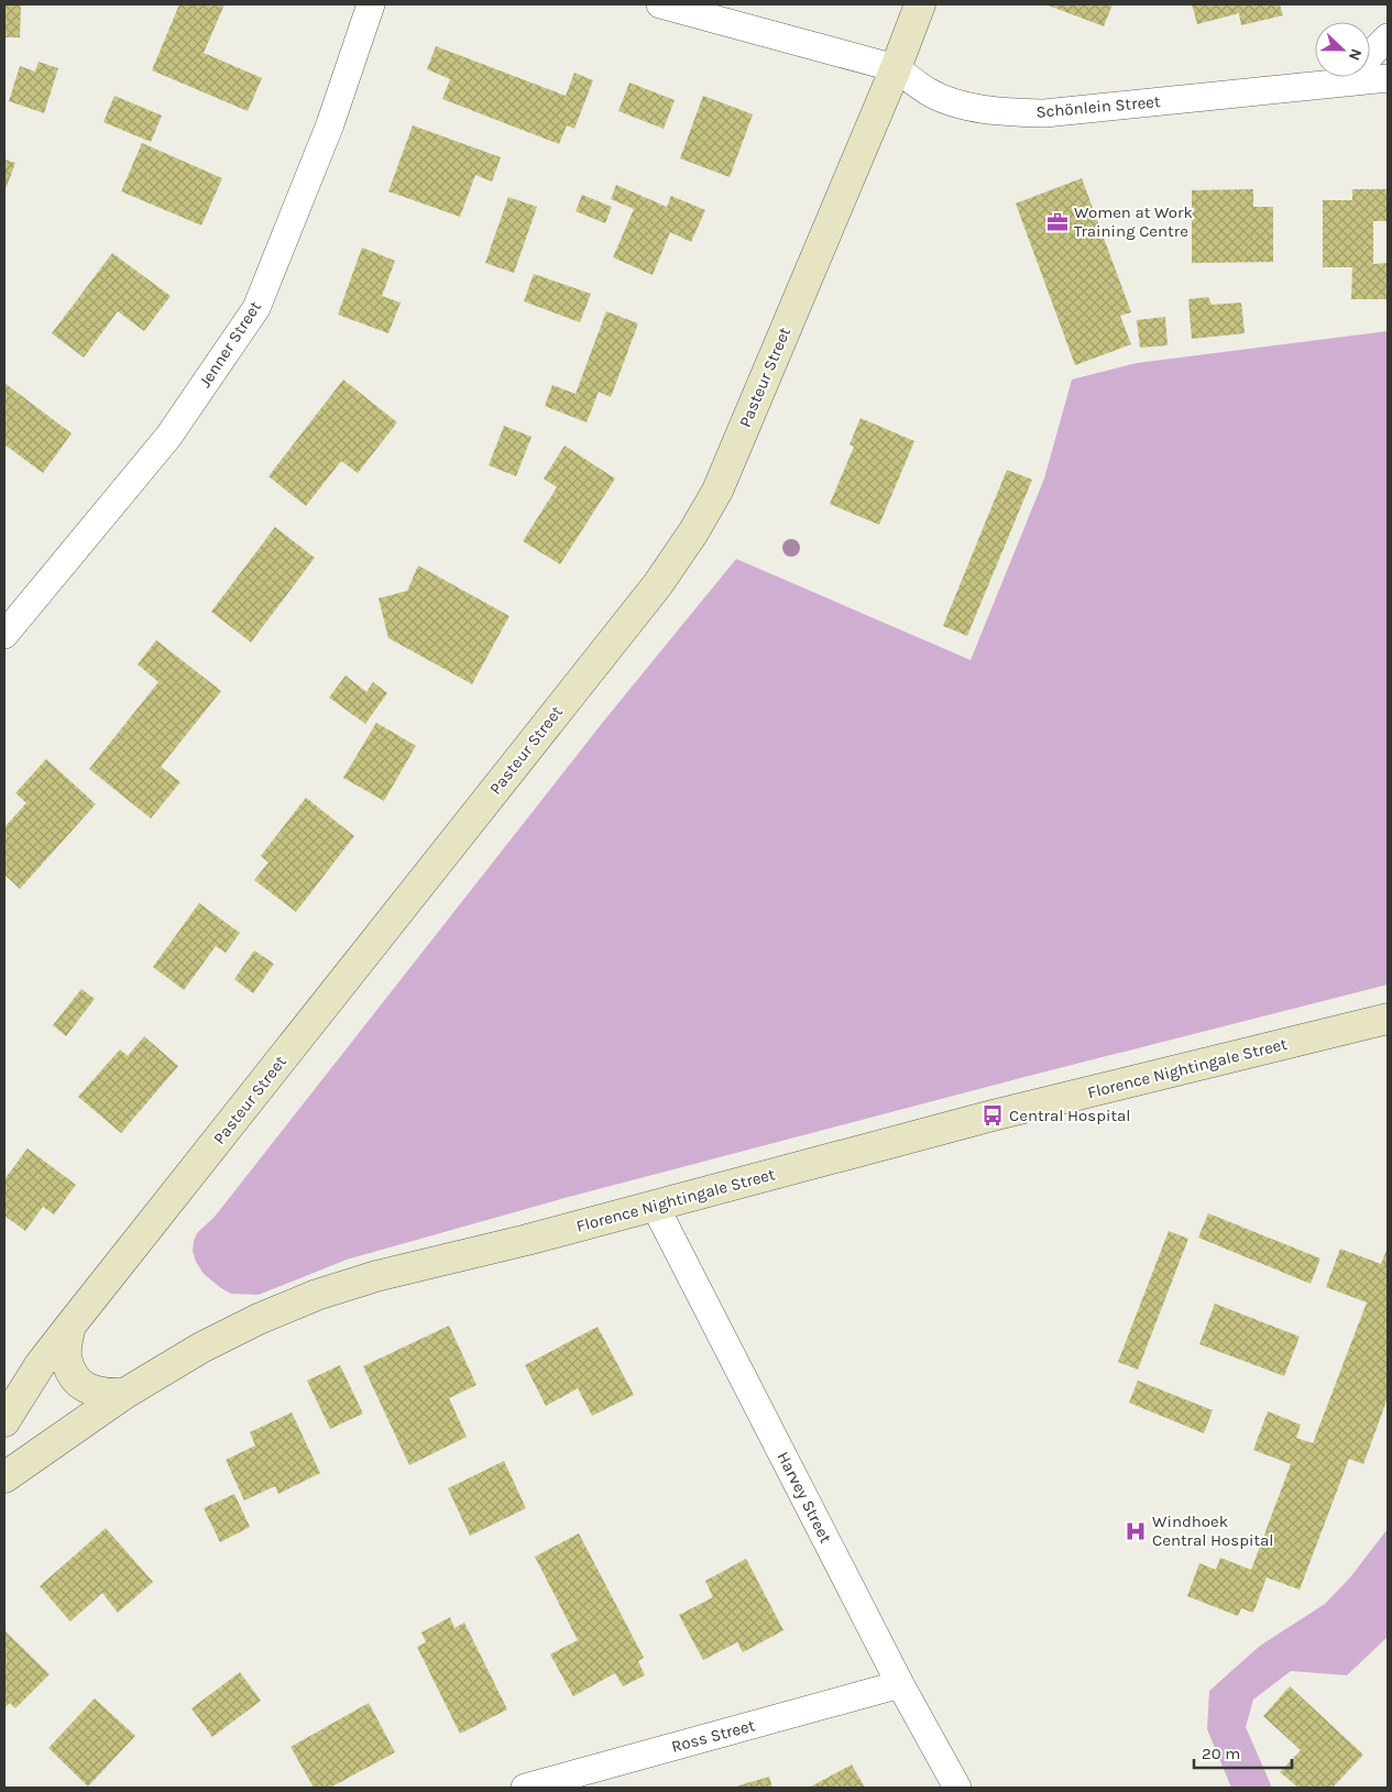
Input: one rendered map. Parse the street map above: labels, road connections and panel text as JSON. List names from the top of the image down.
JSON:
{
  "streets": {
    "main road": ["Pasteur Street", "Florence Nightingale Street"],
    "street": [
      "Schönlein Street",
      "Jenner Street",
      "Harvey Street",
      "Ross Street"
    ]
  },
  "crossings": [
    ["Schönlein Street", "Pasteur Street"],
    ["Florence Nightingale Street", "Harvey Street"],
    ["Harvey Street", "Ross Street"]
  ],
  "places": {
    "office": ["Women at Work Training Centre"],
    "bus stop": ["Central Hospital"],
    "hospital": ["Windhoek Central Hospital"]
  },
  "scale_bar": "20 m",
  "north": "right"
}
